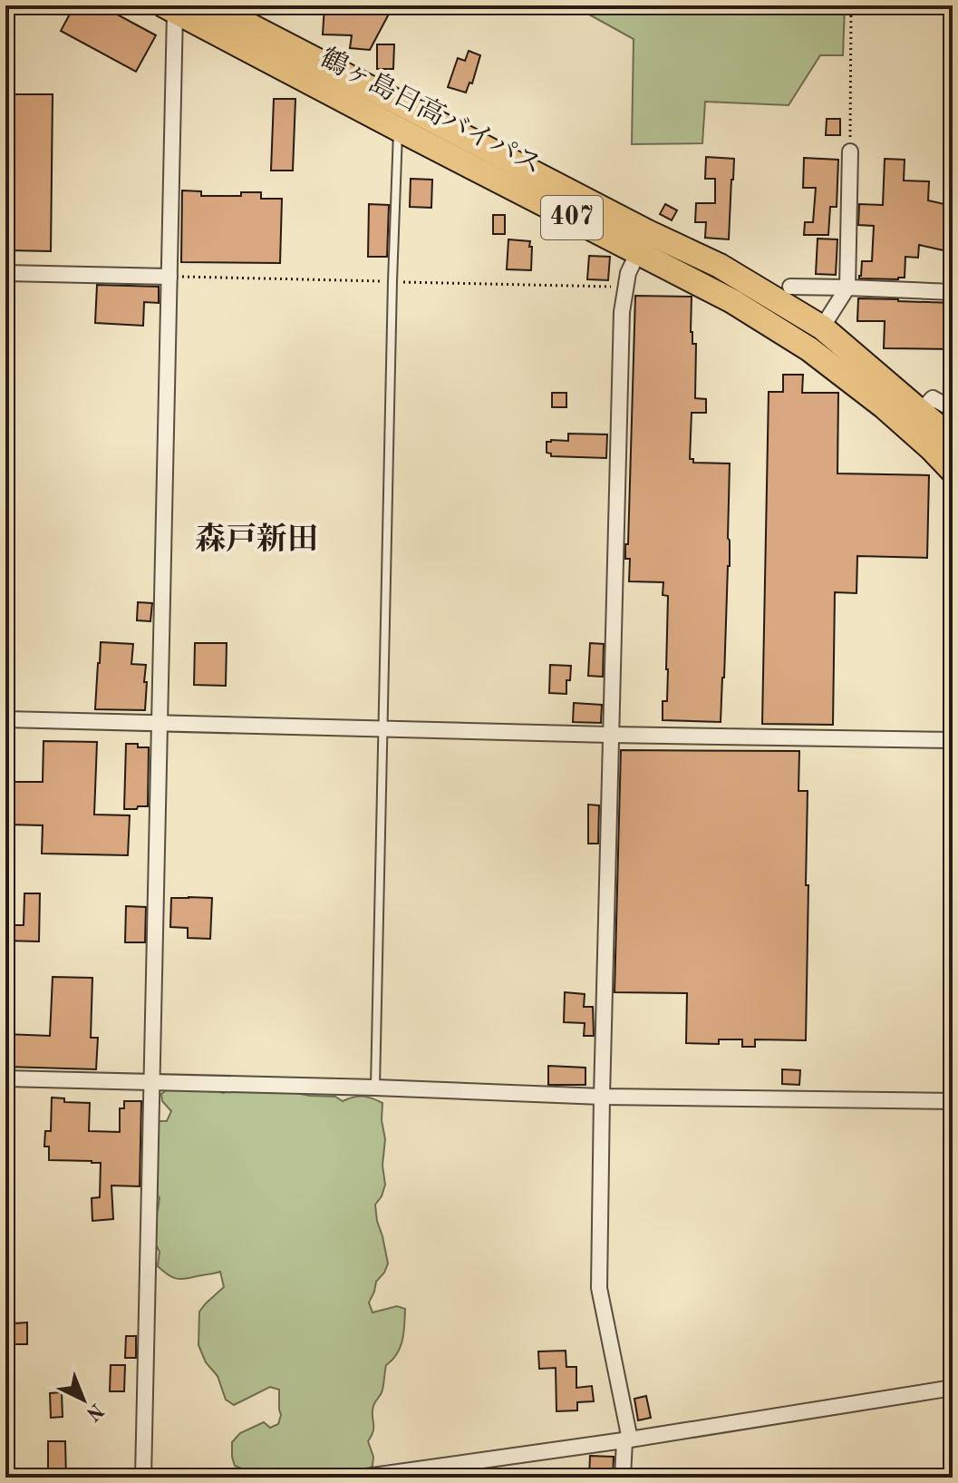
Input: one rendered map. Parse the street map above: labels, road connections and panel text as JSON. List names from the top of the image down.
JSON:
{
  "streets": {
    "highway": ["鶴ヶ島日高バイパス", "407"]
  },
  "districts": ["森戸新田"],
  "north": "bottom right"
}
